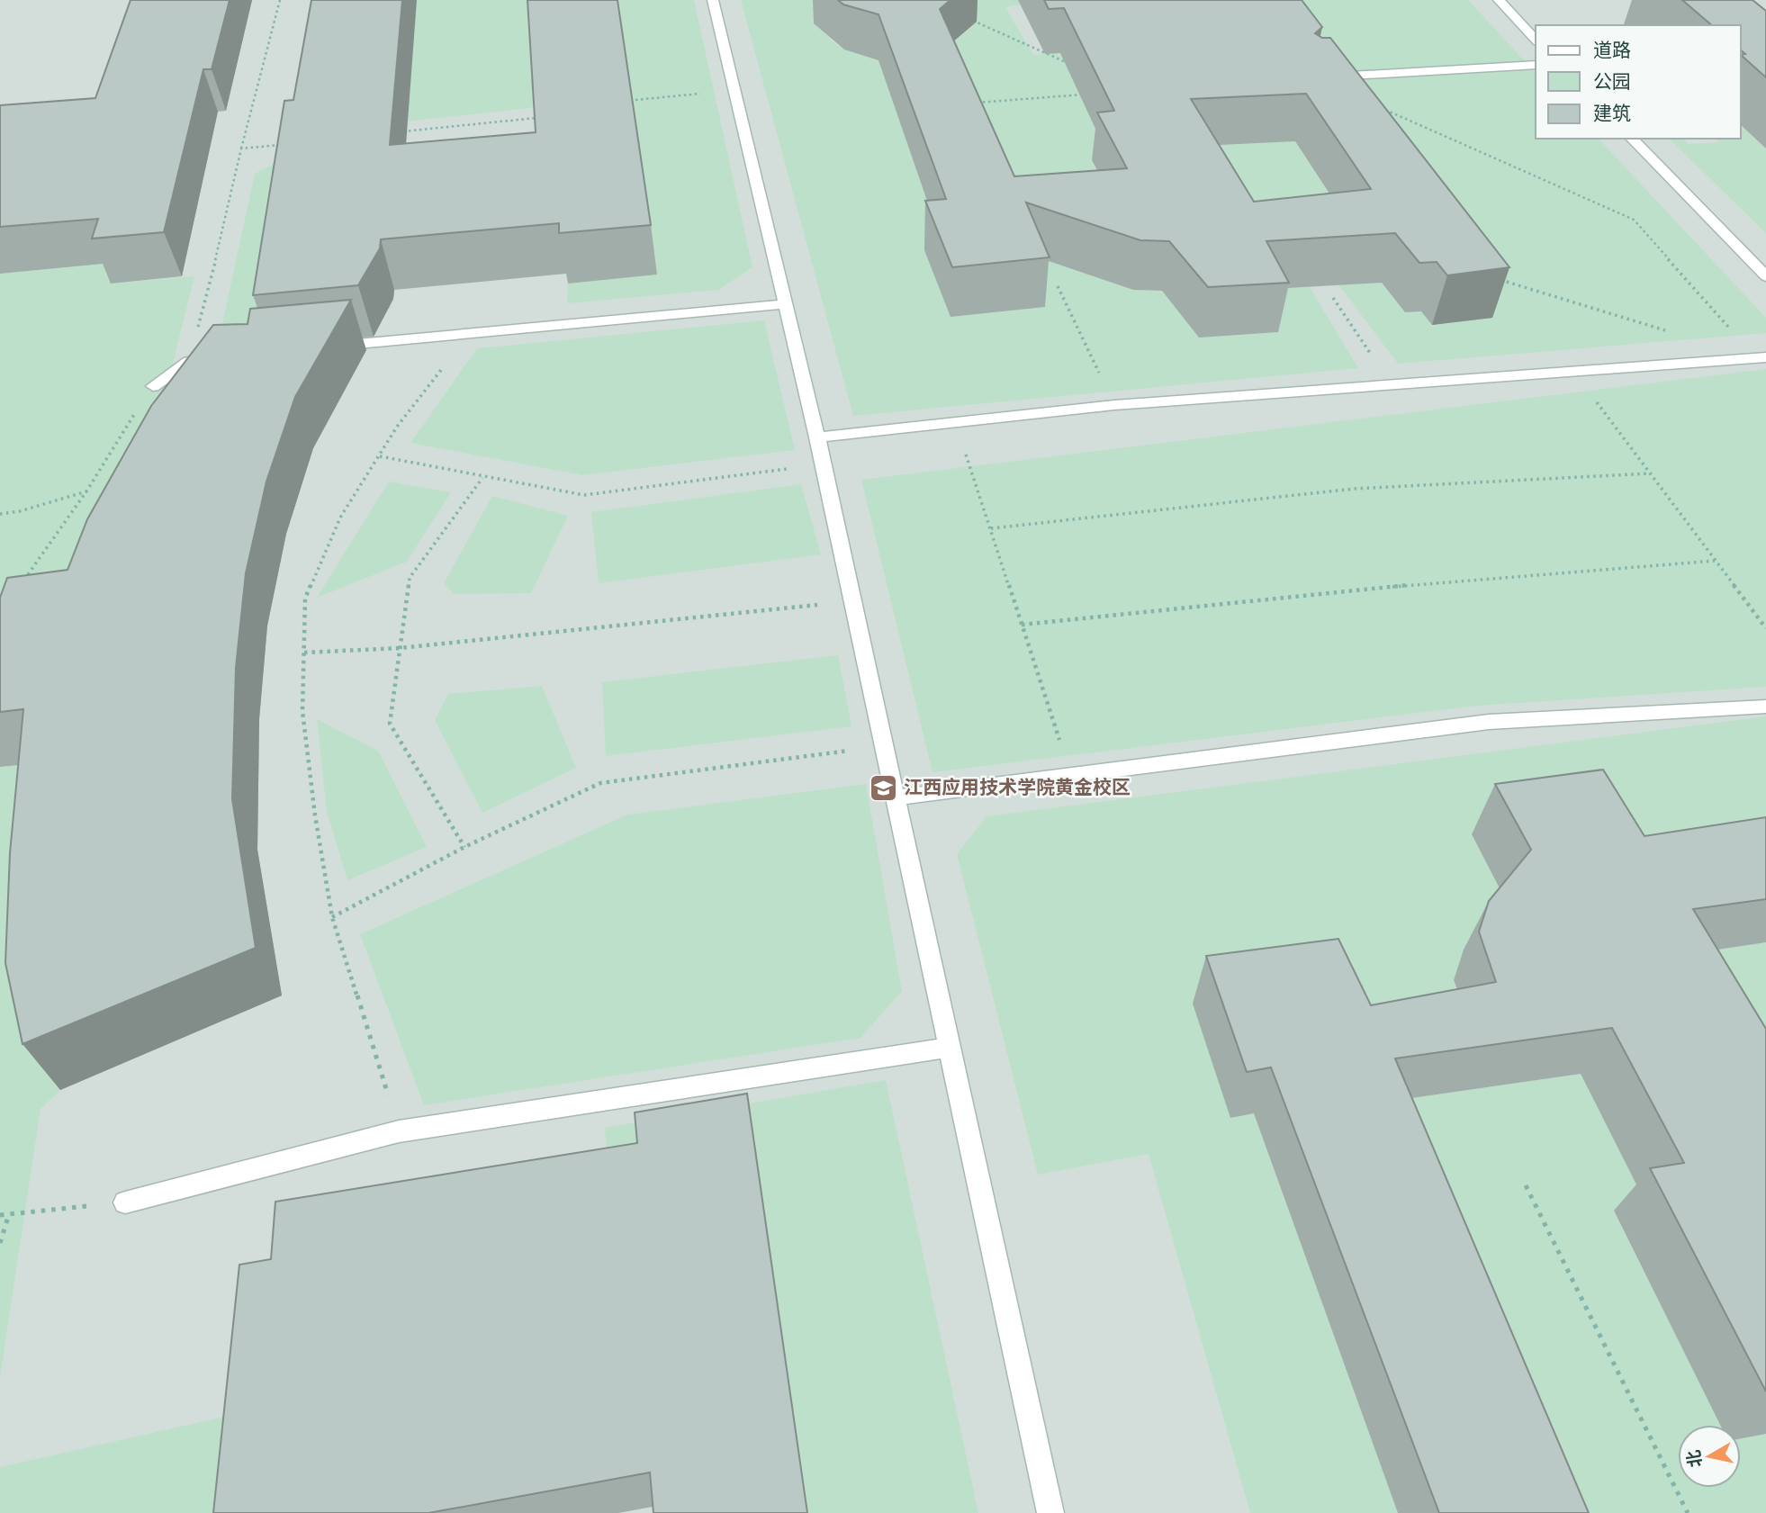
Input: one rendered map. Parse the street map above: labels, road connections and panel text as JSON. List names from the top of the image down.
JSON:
{
  "places": {
    "school or university": ["江西应用技术学院黄金校区"]
  },
  "legend": ["道路", "公园", "建筑"],
  "north": "left"
}
